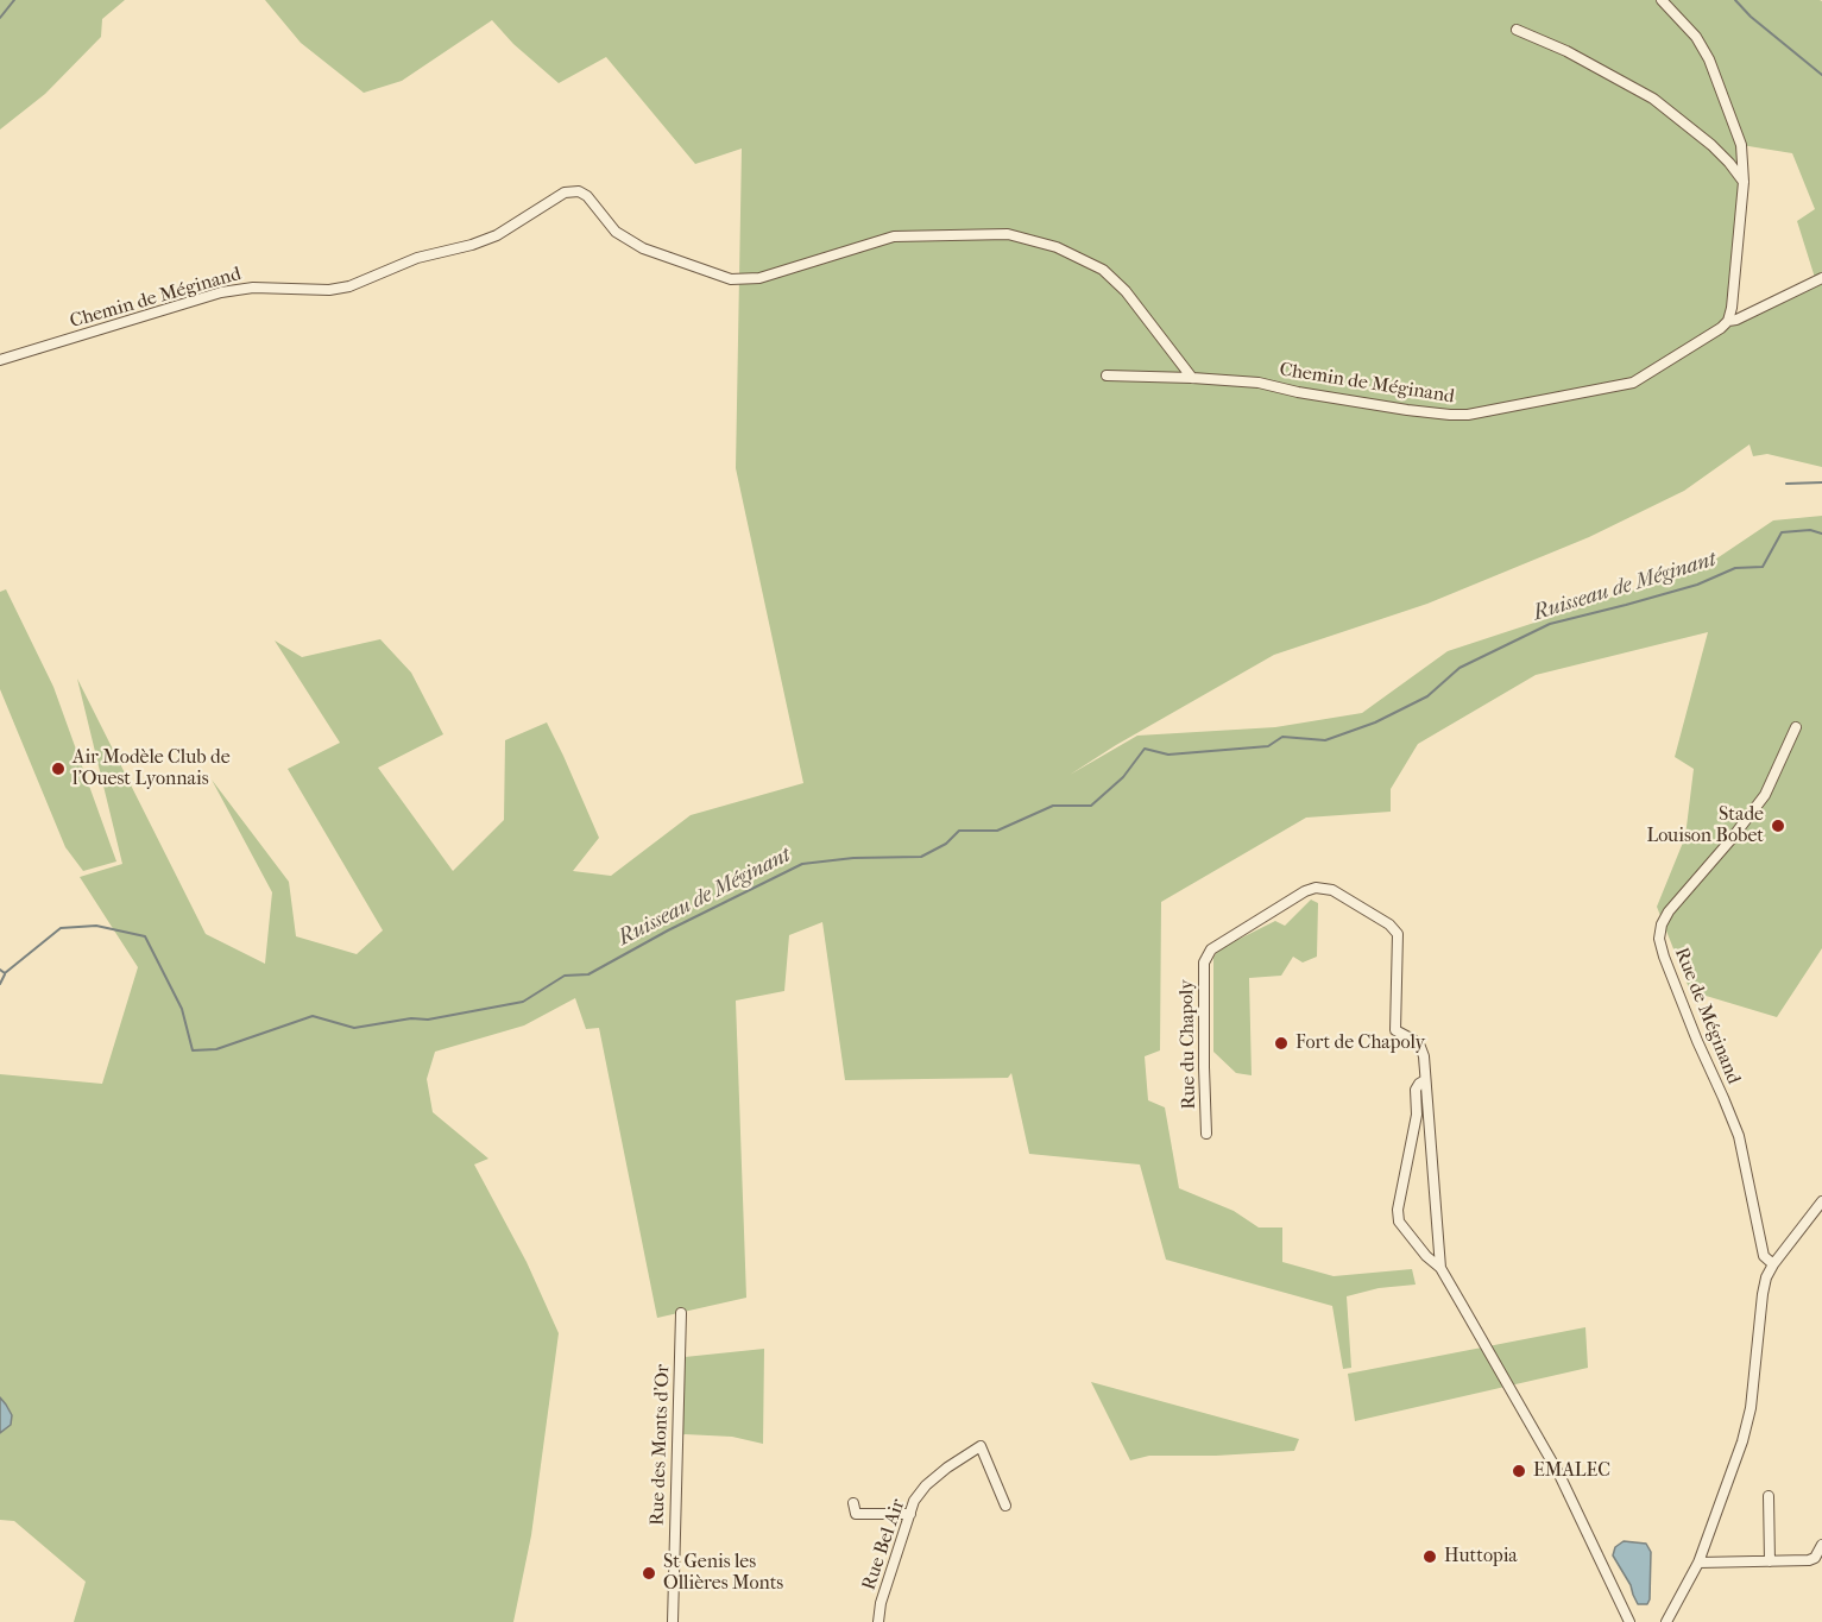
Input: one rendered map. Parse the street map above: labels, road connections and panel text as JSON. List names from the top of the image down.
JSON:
{
  "streets": {
    "street": [
      "Chemin de Méginand",
      "Rue de Méginand",
      "Rue du Chapoly",
      "Rue des Monts d'Or",
      "Rue Bel Air"
    ]
  },
  "water": ["Ruisseau de Méginant"],
  "places": [
    "Air Modèle Club de l'Ouest Lyonnais",
    "Stade Louison Bobet",
    "Fort de Chapoly",
    "EMALEC",
    "Huttopia",
    "St Genis les Ollières Monts"
  ]
}
